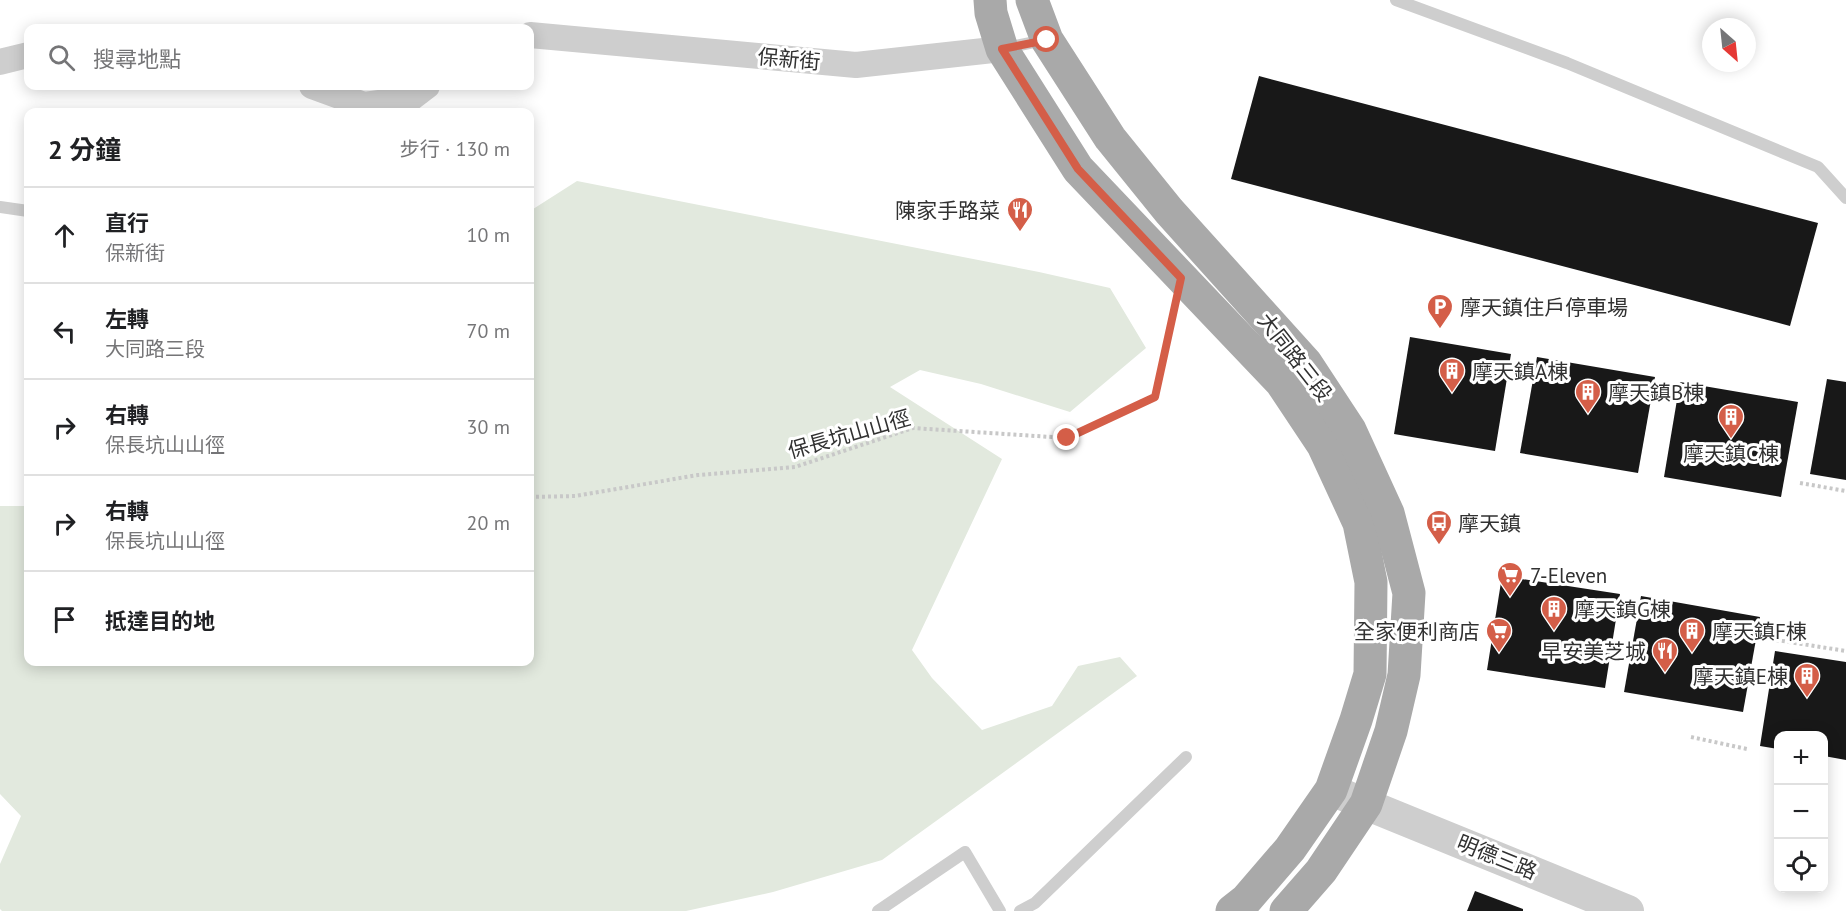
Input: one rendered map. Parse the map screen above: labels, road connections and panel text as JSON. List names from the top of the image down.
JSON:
{
  "streets": {
    "main road": ["大同路三段"],
    "street": ["保新街", "明德三路"],
    "path": ["保長坑山山徑"]
  },
  "crossings": [
    ["保新街", "大同路三段"],
    ["大同路三段", "保長坑山山徑"],
    ["大同路三段", "明德三路"]
  ],
  "places": {
    "restaurant": ["陳家手路菜", "早安美芝城"],
    "parking": ["摩天鎮住戶停車場"],
    "building": [
      "摩天鎮A棟",
      "摩天鎮B棟",
      "摩天鎮C棟",
      "摩天鎮G棟",
      "摩天鎮F棟",
      "摩天鎮E棟"
    ],
    "bus stop": ["摩天鎮"],
    "supermarket": ["7-Eleven", "全家便利商店"]
  },
  "north": "bottom right",
  "page": {
    "search": "搜尋地點",
    "heading": ["2 分鐘", "步行 · 130 m"],
    "list": [
      ["直行", "保新街", "10 m"],
      ["左轉", "大同路三段", "70 m"],
      ["右轉", "保長坑山山徑", "30 m"],
      ["右轉", "保長坑山山徑", "20 m"],
      "抵達目的地"
    ],
    "map_buttons": ["+", "−"]
  }
}
